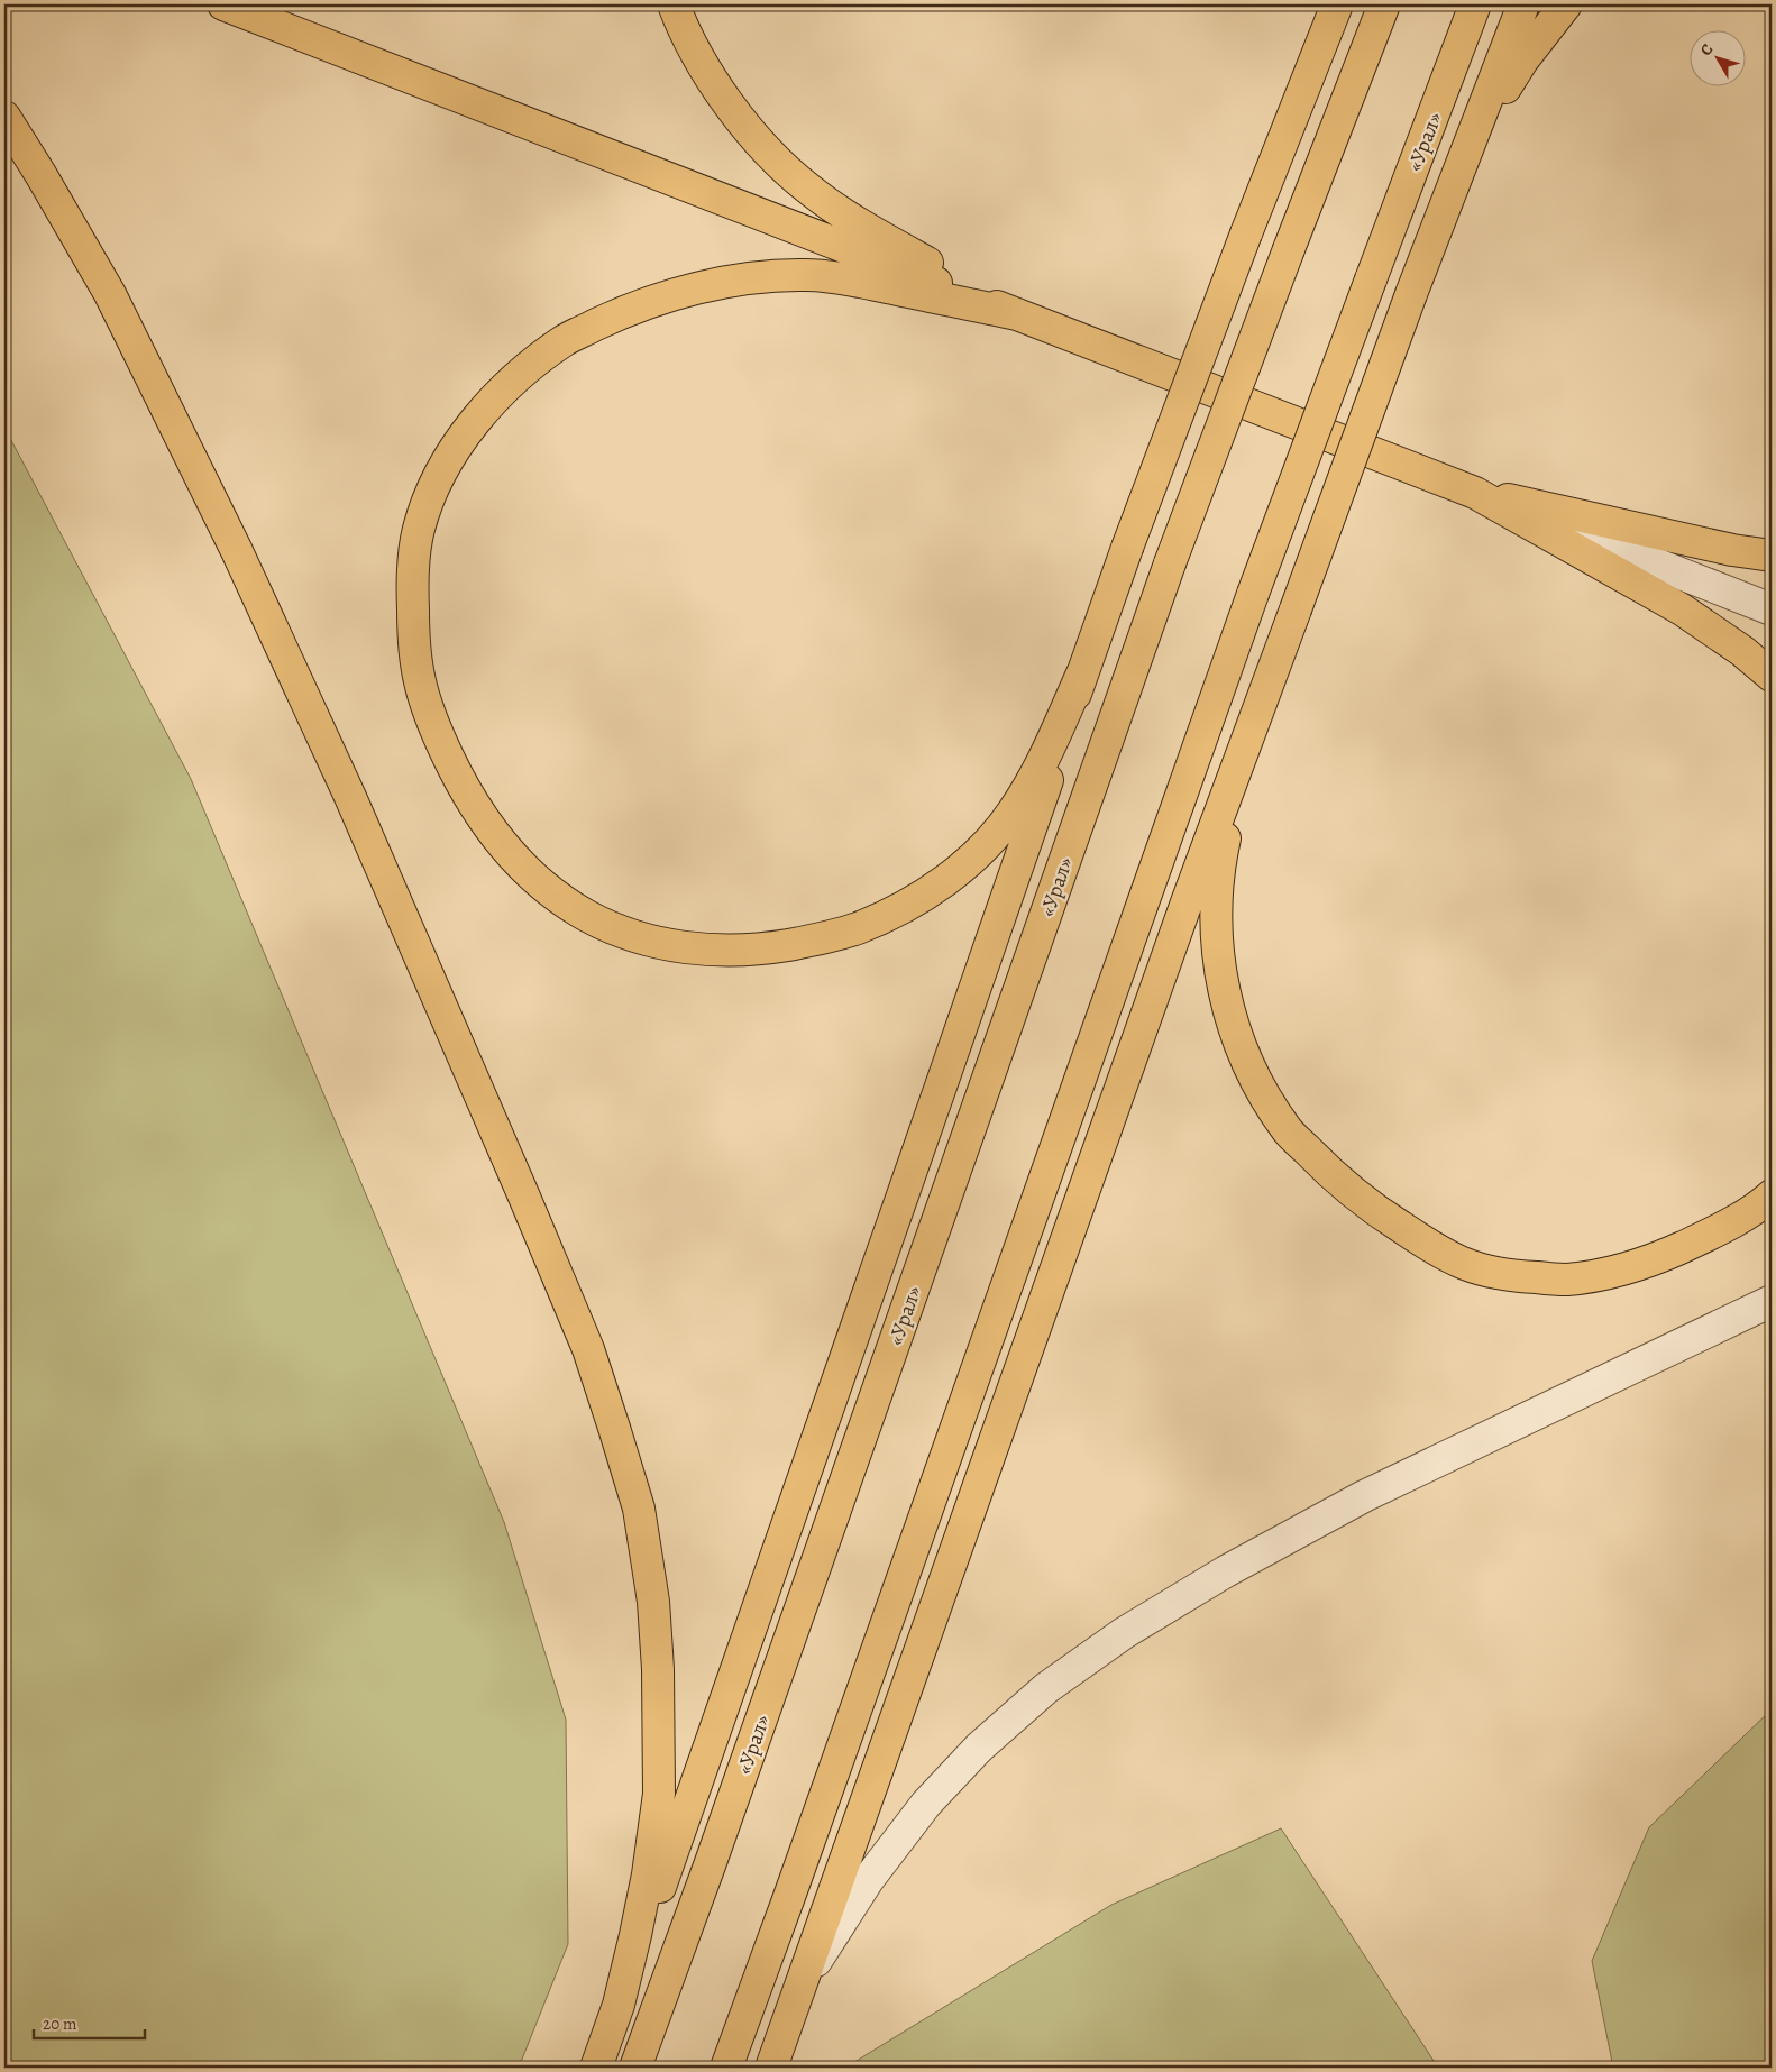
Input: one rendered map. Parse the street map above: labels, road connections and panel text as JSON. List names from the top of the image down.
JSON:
{
  "streets": {
    "highway": ["«Урал»"]
  },
  "scale_bar": "20 m",
  "north": "top left"
}
